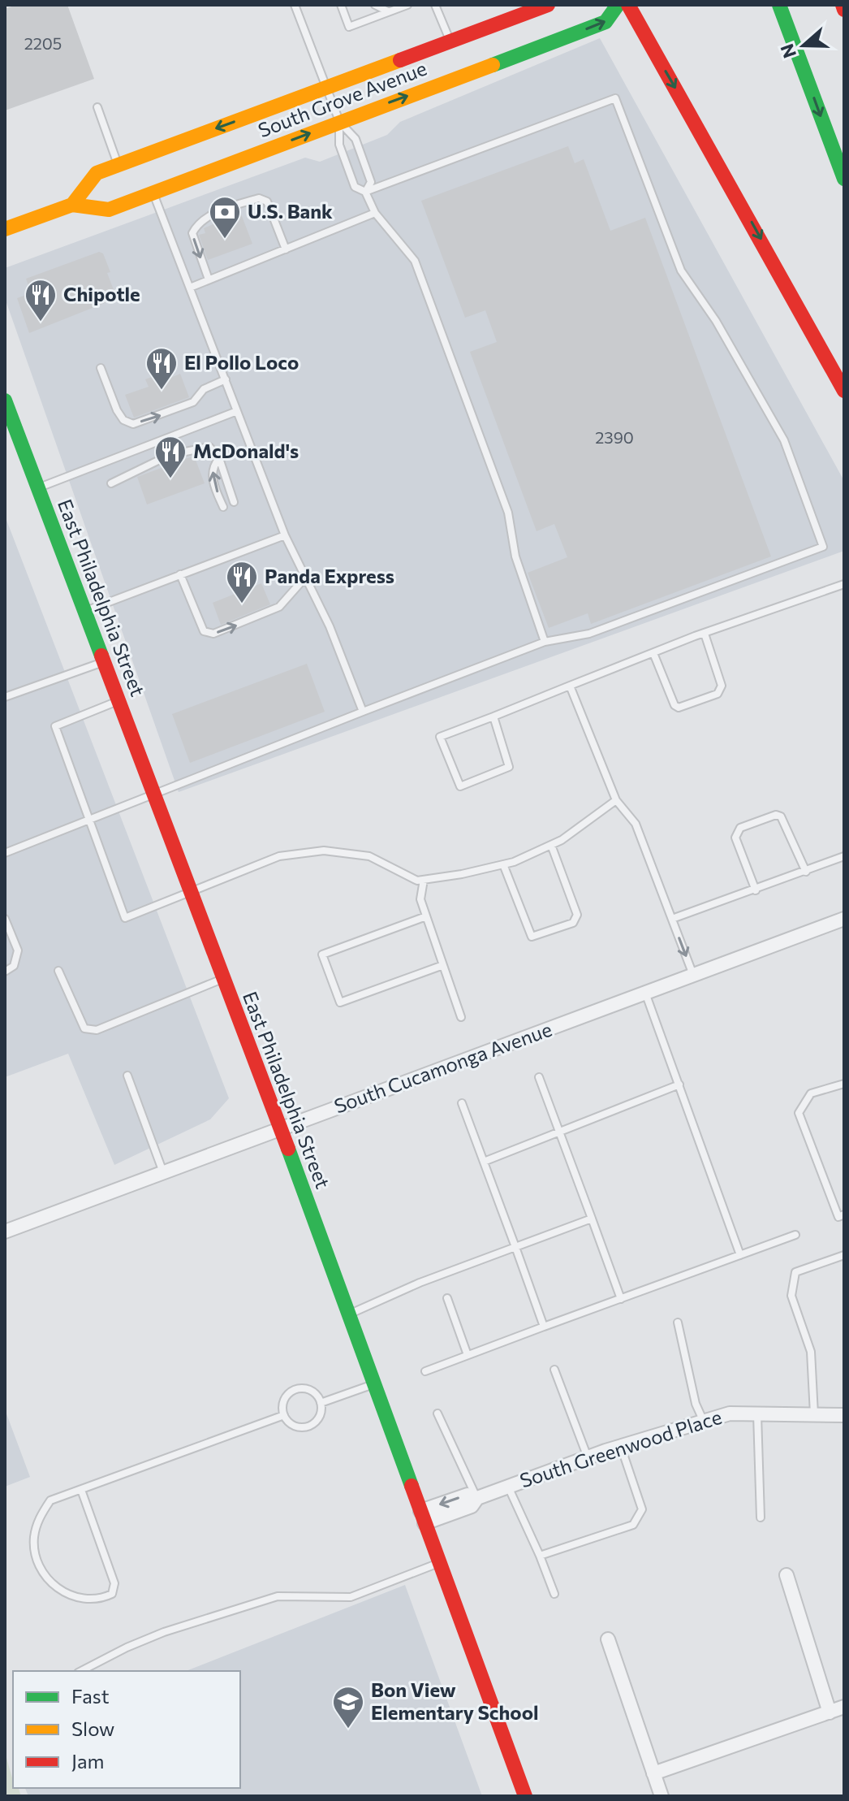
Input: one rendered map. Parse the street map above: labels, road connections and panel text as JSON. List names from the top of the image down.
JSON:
{
  "streets": {
    "main road": ["South Grove Avenue", "East Philadelphia Street"],
    "street": ["South Cucamonga Avenue", "South Greenwood Place"]
  },
  "crossings": [
    ["East Philadelphia Street", "South Cucamonga Avenue"],
    ["East Philadelphia Street", "South Greenwood Place"]
  ],
  "places": {
    "bank": ["U.S. Bank"],
    "restaurant": [
      "Chipotle",
      "El Pollo Loco",
      "McDonald's",
      "Panda Express"
    ],
    "school or university": ["Bon View Elementary School"]
  },
  "house_numbers": ["2205", "2390"],
  "legend": ["Fast", "Slow", "Jam"],
  "north": "left"
}
